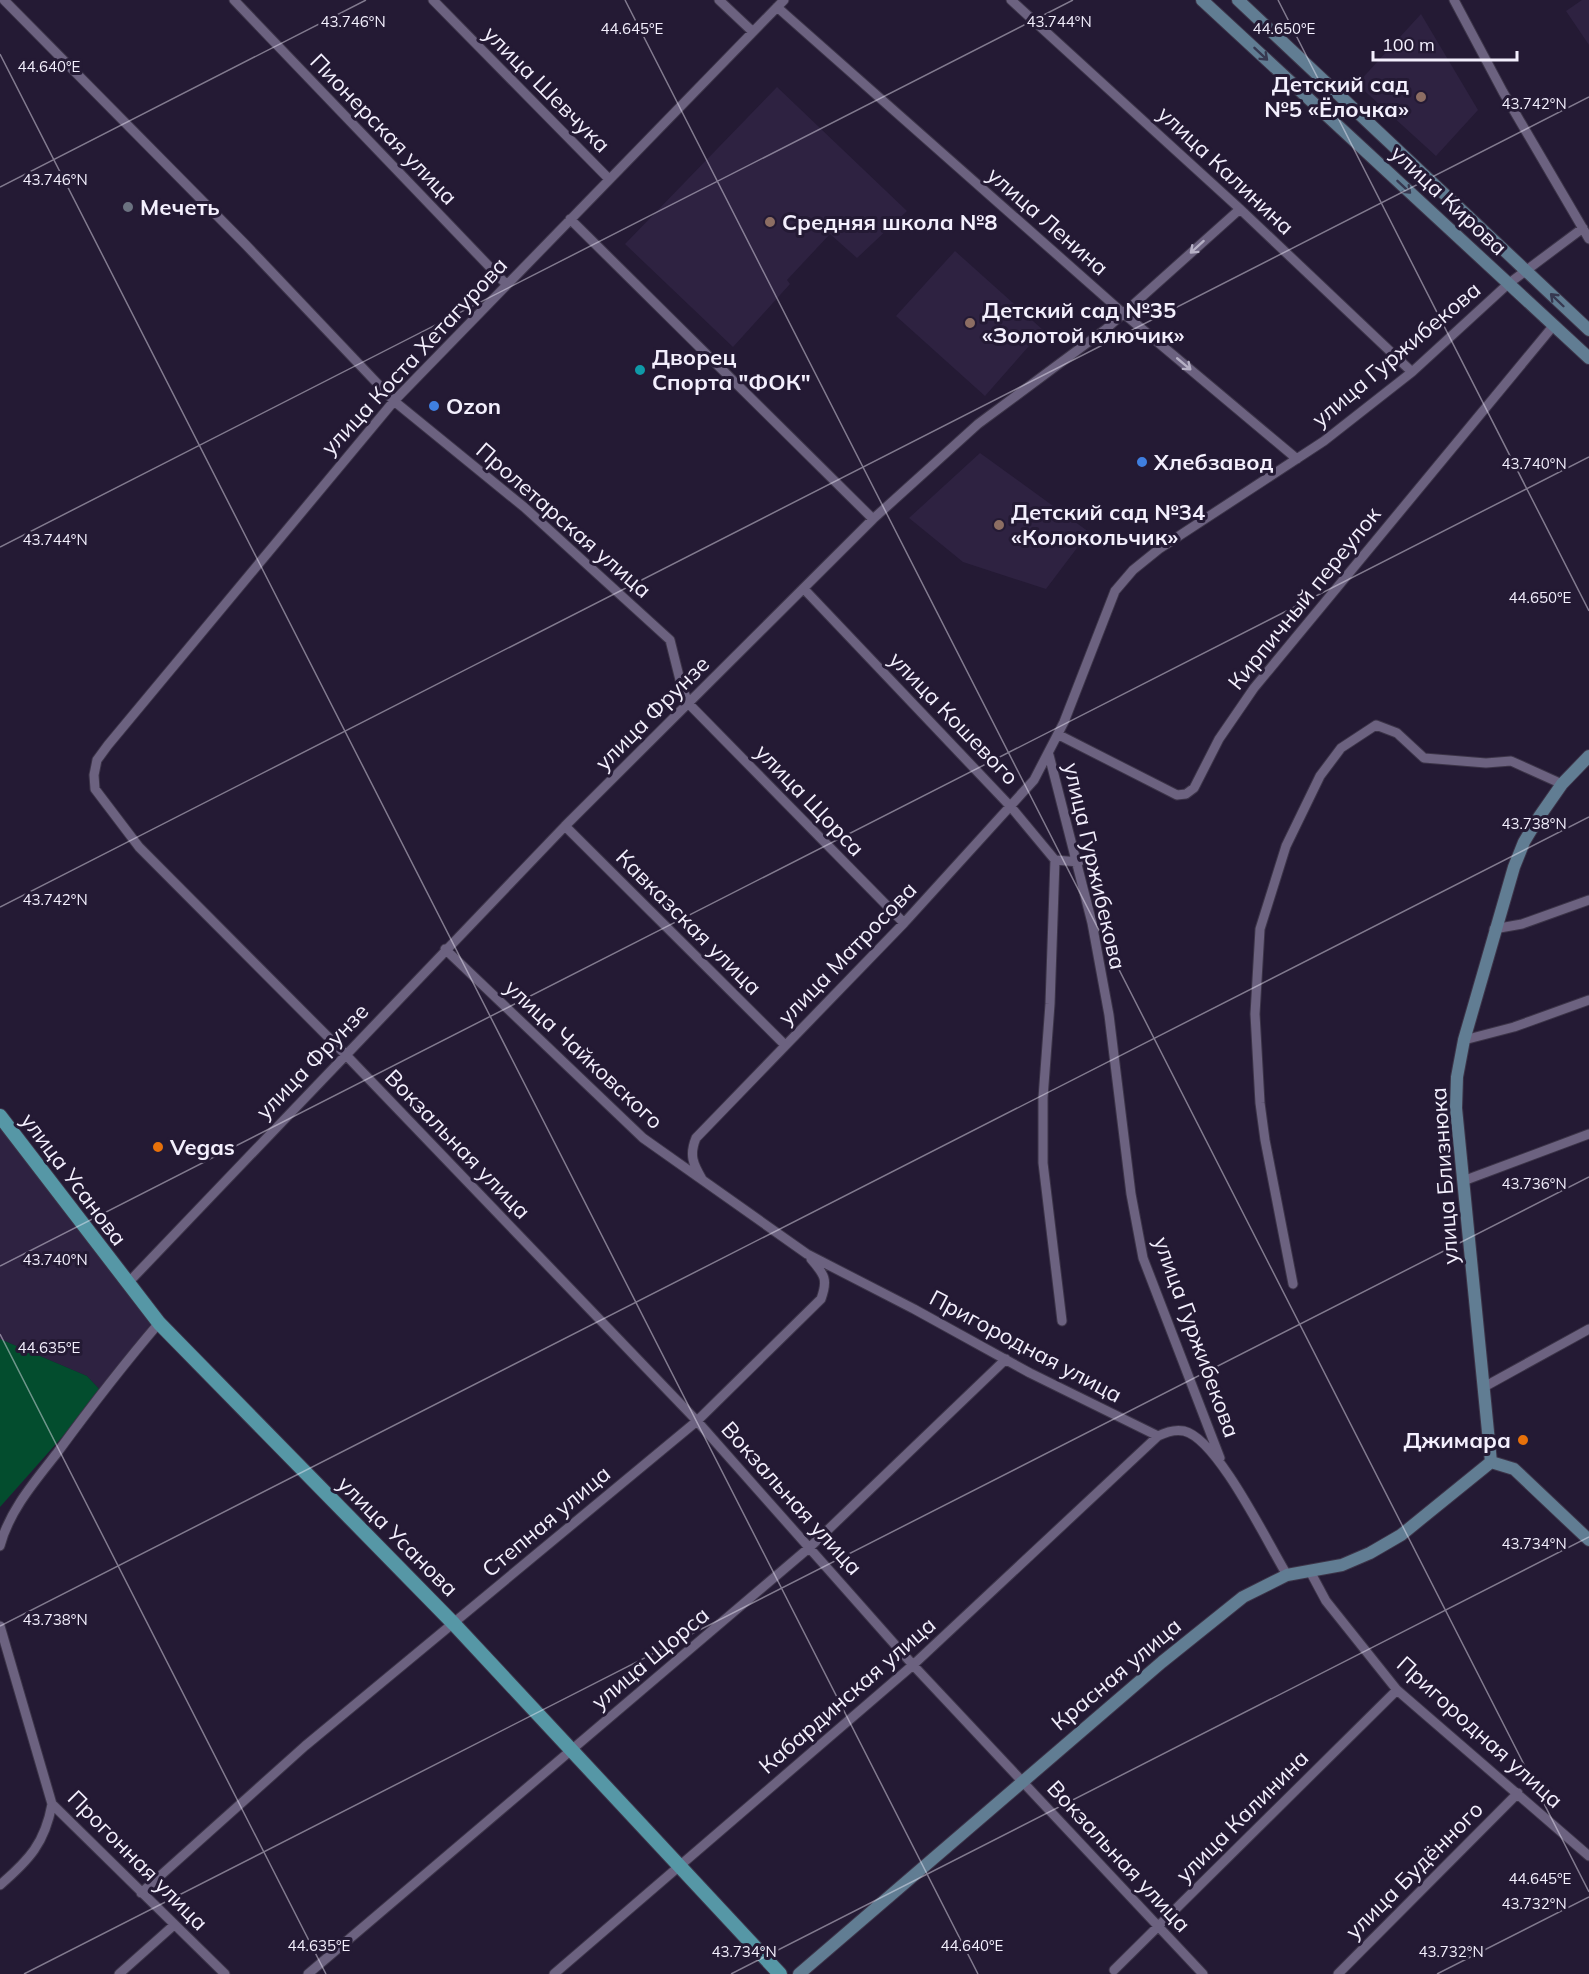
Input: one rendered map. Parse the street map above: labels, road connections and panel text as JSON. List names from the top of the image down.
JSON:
{
  "streets": {
    "main road": ["улица Усанова"],
    "street": [
      "улица Шевчука",
      "Пионерская улица",
      "улица Калинина",
      "улица Кирова",
      "улица Ленина",
      "улица Гуржибекова",
      "улица Коста Хетагурова",
      "Пролетарская улица",
      "Кирпичный переулок",
      "улица Фрунзе",
      "улица Кошевого",
      "улица Щорса",
      "Кавказская улица",
      "улица Матросова",
      "улица Чайковского",
      "Вокзальная улица",
      "улица Близнюка",
      "Пригородная улица",
      "Степная улица",
      "Красная улица",
      "Кабардинская улица",
      "Прогонная улица",
      "улица Будённого"
    ]
  },
  "crossings": [
    ["улица Шевчука", "улица Коста Хетагурова"],
    ["Пионерская улица", "улица Коста Хетагурова"],
    ["улица Калинина", "улица Гуржибекова"],
    ["улица Калинина", "улица Фрунзе"],
    ["улица Калинина", "Вокзальная улица"],
    ["улица Калинина", "Пригородная улица"],
    ["улица Кирова", "улица Гуржибекова"],
    ["улица Кирова", "Кирпичный переулок"],
    ["улица Ленина", "улица Гуржибекова"],
    ["улица Ленина", "улица Коста Хетагурова"],
    ["улица Ленина", "улица Фрунзе"],
    ["улица Гуржибекова", "Кирпичный переулок"],
    ["улица Гуржибекова", "улица Кошевого"],
    ["улица Гуржибекова", "улица Матросова"],
    ["улица Коста Хетагурова", "Пролетарская улица"],
    ["улица Коста Хетагурова", "Вокзальная улица"],
    ["Пролетарская улица", "улица Фрунзе"],
    ["Пролетарская улица", "улица Щорса"],
    ["улица Фрунзе", "улица Кошевого"],
    ["улица Фрунзе", "улица Щорса"],
    ["улица Фрунзе", "Кавказская улица"],
    ["улица Фрунзе", "улица Чайковского"],
    ["улица Фрунзе", "Вокзальная улица"],
    ["улица Фрунзе", "улица Усанова"],
    ["улица Кошевого", "улица Матросова"],
    ["улица Щорса", "улица Матросова"],
    ["улица Щорса", "Вокзальная улица"],
    ["улица Щорса", "улица Усанова"],
    ["улица Щорса", "Пригородная улица"],
    ["Кавказская улица", "улица Матросова"],
    ["улица Матросова", "улица Чайковского"],
    ["улица Матросова", "Пригородная улица"],
    ["улица Чайковского", "Пригородная улица"],
    ["Вокзальная улица", "Степная улица"],
    ["Вокзальная улица", "Красная улица"],
    ["Вокзальная улица", "Кабардинская улица"],
    ["улица Близнюка", "Красная улица"],
    ["улица Усанова", "Степная улица"],
    ["улица Усанова", "Кабардинская улица"],
    ["Пригородная улица", "Степная улица"],
    ["Пригородная улица", "Красная улица"],
    ["Пригородная улица", "Кабардинская улица"],
    ["Пригородная улица", "улица Будённого"],
    ["Степная улица", "Прогонная улица"]
  ],
  "places": [
    "Детский сад №5 «Ёлочка»",
    "Мечеть",
    "Средняя школа №8",
    "Детский сад №35 «Золотой ключик»",
    "Дворец Спорта \"ФОК\"",
    "Ozon",
    "Хлебзавод",
    "Детский сад №34 «Колокольчик»",
    "Vegas",
    "Джимара"
  ],
  "scale_bar": "100 m",
  "coordinates": [
    "43.746°N",
    "43.744°N",
    "44.645°E",
    "44.650°E",
    "44.640°E",
    "43.742°N",
    "43.740°N",
    "43.738°N",
    "43.736°N",
    "44.635°E",
    "43.734°N",
    "43.732°N"
  ]
}
